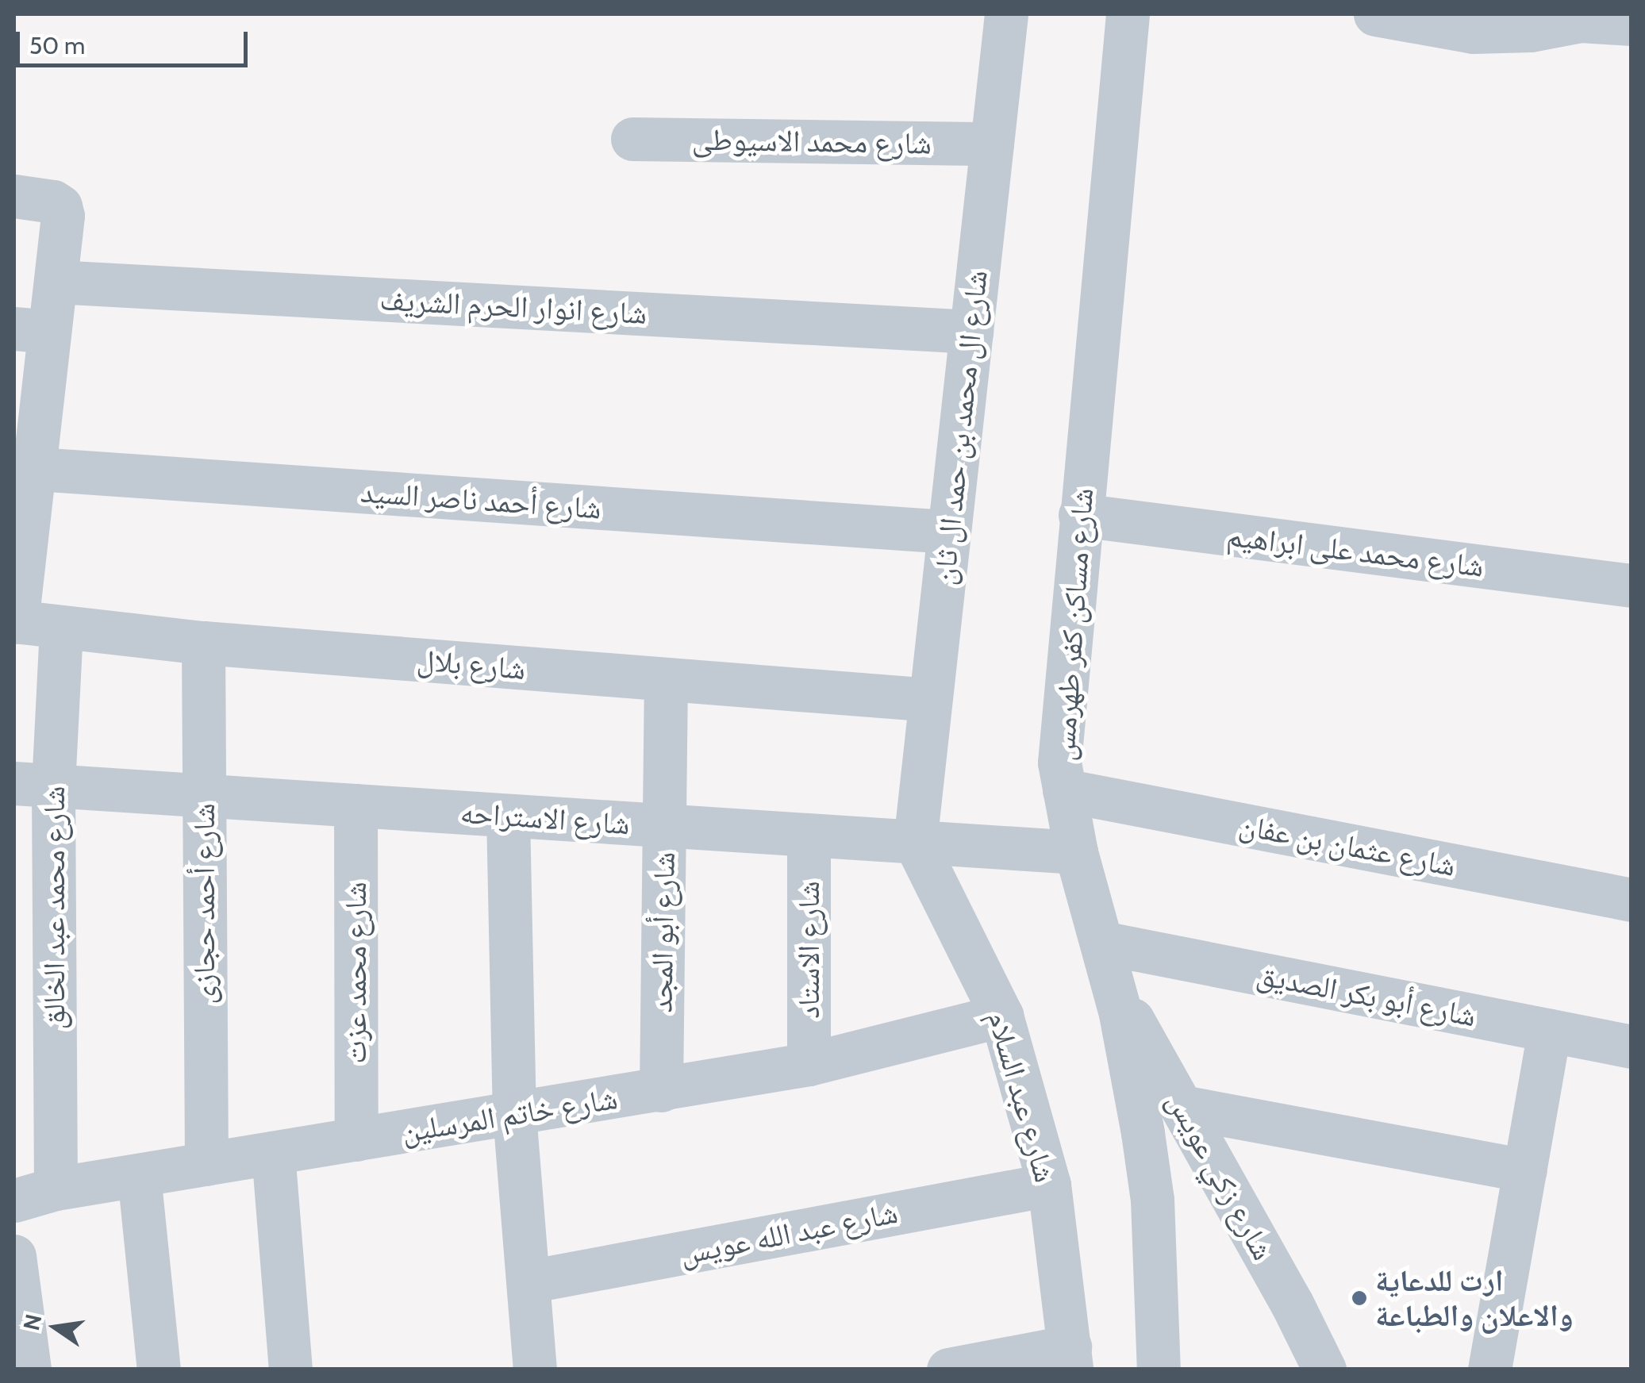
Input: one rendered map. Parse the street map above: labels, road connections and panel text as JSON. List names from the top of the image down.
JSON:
{
  "streets": {
    "street": [
      "شارع محمد الاسيوطى",
      "شارع انوار الحرم الشريف",
      "شارع ال محمد بن حمد ال ثان",
      "شارع أحمد ناصر السيد",
      "شارع محمد على ابراهيم",
      "شارع مساكن كفر طهرمس",
      "شارع بلال",
      "شارع الاستراحه",
      "شارع عثمان بن عفان",
      "شارع أحمد حجازى",
      "شارع محمد عبد الخالق",
      "شارع أبو المجد",
      "شارع الاستاد",
      "شارع محمد عزت",
      "شارع أبو بكر الصديق",
      "شارع عبد السلام",
      "شارع خاتم المرسلين",
      "شارع زكي عويس",
      "شارع عبد الله عويس"
    ]
  },
  "crossings": [
    ["شارع محمد الاسيوطى", "شارع ال محمد بن حمد ال ثان"],
    ["شارع انوار الحرم الشريف", "شارع ال محمد بن حمد ال ثان"],
    ["شارع ال محمد بن حمد ال ثان", "شارع أحمد ناصر السيد"],
    ["شارع ال محمد بن حمد ال ثان", "شارع بلال"],
    ["شارع ال محمد بن حمد ال ثان", "شارع الاستراحه"],
    ["شارع ال محمد بن حمد ال ثان", "شارع عبد السلام"],
    ["شارع محمد على ابراهيم", "شارع مساكن كفر طهرمس"],
    ["شارع مساكن كفر طهرمس", "شارع الاستراحه"],
    ["شارع مساكن كفر طهرمس", "شارع عثمان بن عفان"],
    ["شارع مساكن كفر طهرمس", "شارع أبو بكر الصديق"],
    ["شارع مساكن كفر طهرمس", "شارع زكي عويس"],
    ["شارع بلال", "شارع أحمد حجازى"],
    ["شارع بلال", "شارع محمد عبد الخالق"],
    ["شارع بلال", "شارع أبو المجد"],
    ["شارع الاستراحه", "شارع أحمد حجازى"],
    ["شارع الاستراحه", "شارع محمد عبد الخالق"],
    ["شارع الاستراحه", "شارع أبو المجد"],
    ["شارع الاستراحه", "شارع الاستاد"],
    ["شارع الاستراحه", "شارع محمد عزت"],
    ["شارع الاستراحه", "شارع عبد السلام"],
    ["شارع أحمد حجازى", "شارع خاتم المرسلين"],
    ["شارع محمد عبد الخالق", "شارع خاتم المرسلين"],
    ["شارع أبو المجد", "شارع خاتم المرسلين"],
    ["شارع الاستاد", "شارع خاتم المرسلين"],
    ["شارع محمد عزت", "شارع خاتم المرسلين"],
    ["شارع عبد السلام", "شارع خاتم المرسلين"],
    ["شارع عبد السلام", "شارع عبد الله عويس"]
  ],
  "places": ["ارت للدعاية والاعلان والطباعة"],
  "scale_bar": "50 m",
  "north": "left"
}
